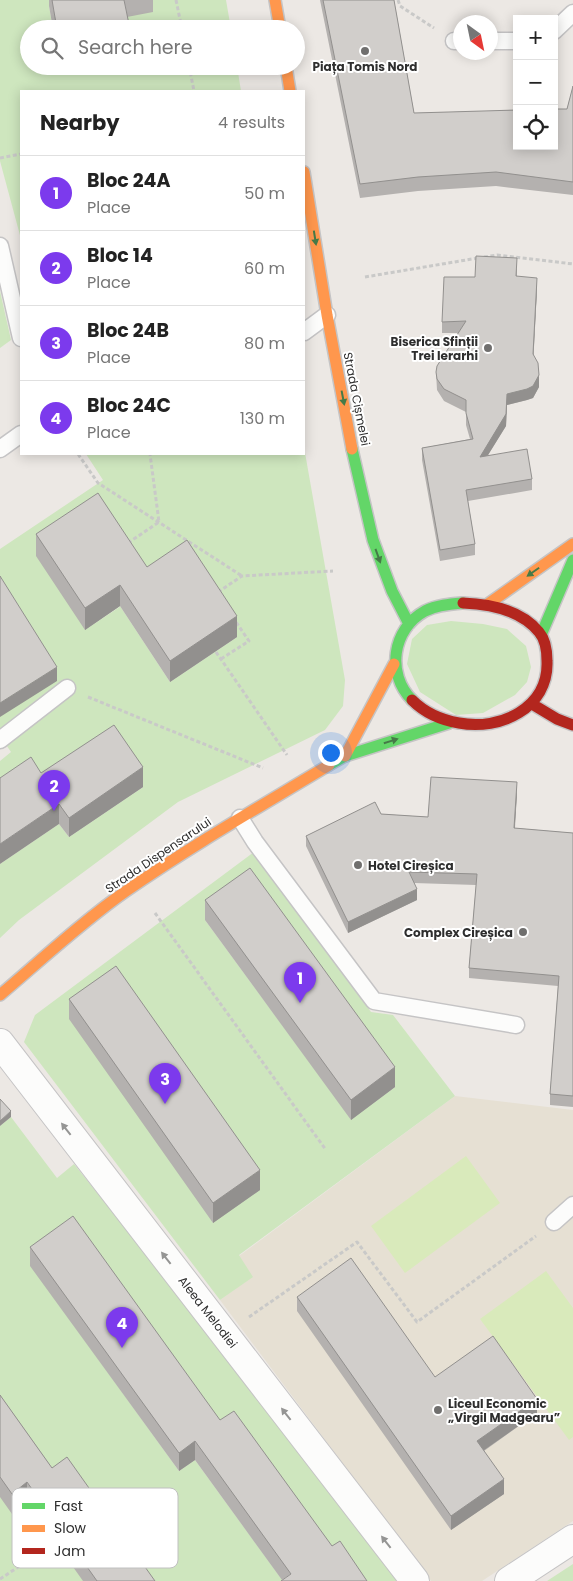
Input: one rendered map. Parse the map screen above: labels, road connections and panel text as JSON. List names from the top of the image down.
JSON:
{
  "streets": {
    "street": ["Strada Cișmelei", "Strada Dispensarului", "Aleea Melodiei"]
  },
  "crossings": [
    ["Strada Cișmelei", "Strada Dispensarului"]
  ],
  "one_way": ["Strada Cișmelei", "Aleea Melodiei"],
  "places": [
    "Piața Tomis Nord",
    "Biserica Sfinții Trei Ierarhi",
    "Hotel Cireșica",
    "Complex Cireșica",
    "Liceul Economic „Virgil Madgearu”"
  ],
  "legend": ["Fast", "Slow", "Jam"],
  "north": "bottom right",
  "page": {
    "map_buttons": ["+", "−"],
    "search": "Search here",
    "heading": ["Nearby", "4 results"],
    "list": [
      {
        "mark": "1",
        "name": "Bloc 24A",
        "note": "Place",
        "value": "50 m"
      },
      {
        "mark": "2",
        "name": "Bloc 14",
        "note": "Place",
        "value": "60 m"
      },
      {
        "mark": "3",
        "name": "Bloc 24B",
        "note": "Place",
        "value": "80 m"
      },
      {
        "mark": "4",
        "name": "Bloc 24C",
        "note": "Place",
        "value": "130 m"
      }
    ],
    "pins": [
      "2",
      "1",
      "3",
      "4"
    ]
  }
}
